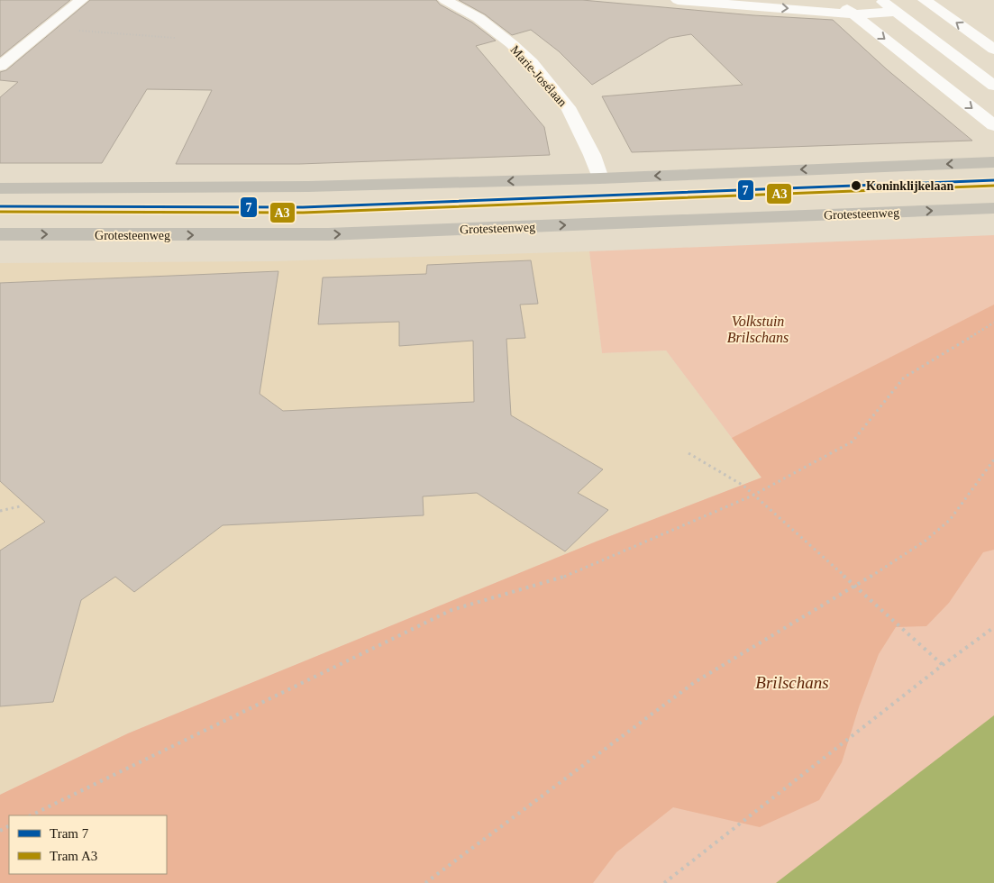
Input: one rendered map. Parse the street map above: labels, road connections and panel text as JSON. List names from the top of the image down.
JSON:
{
  "streets": {
    "main road": ["Grotesteenweg"],
    "street": ["Marie-Josélaan"]
  },
  "parks": ["Volkstuin Brilschans", "Brilschans"],
  "places": ["Koninklijkelaan"],
  "lines": ["tram line 7", "tram line A3"],
  "legend": ["Tram 7", "Tram A3"]
}
